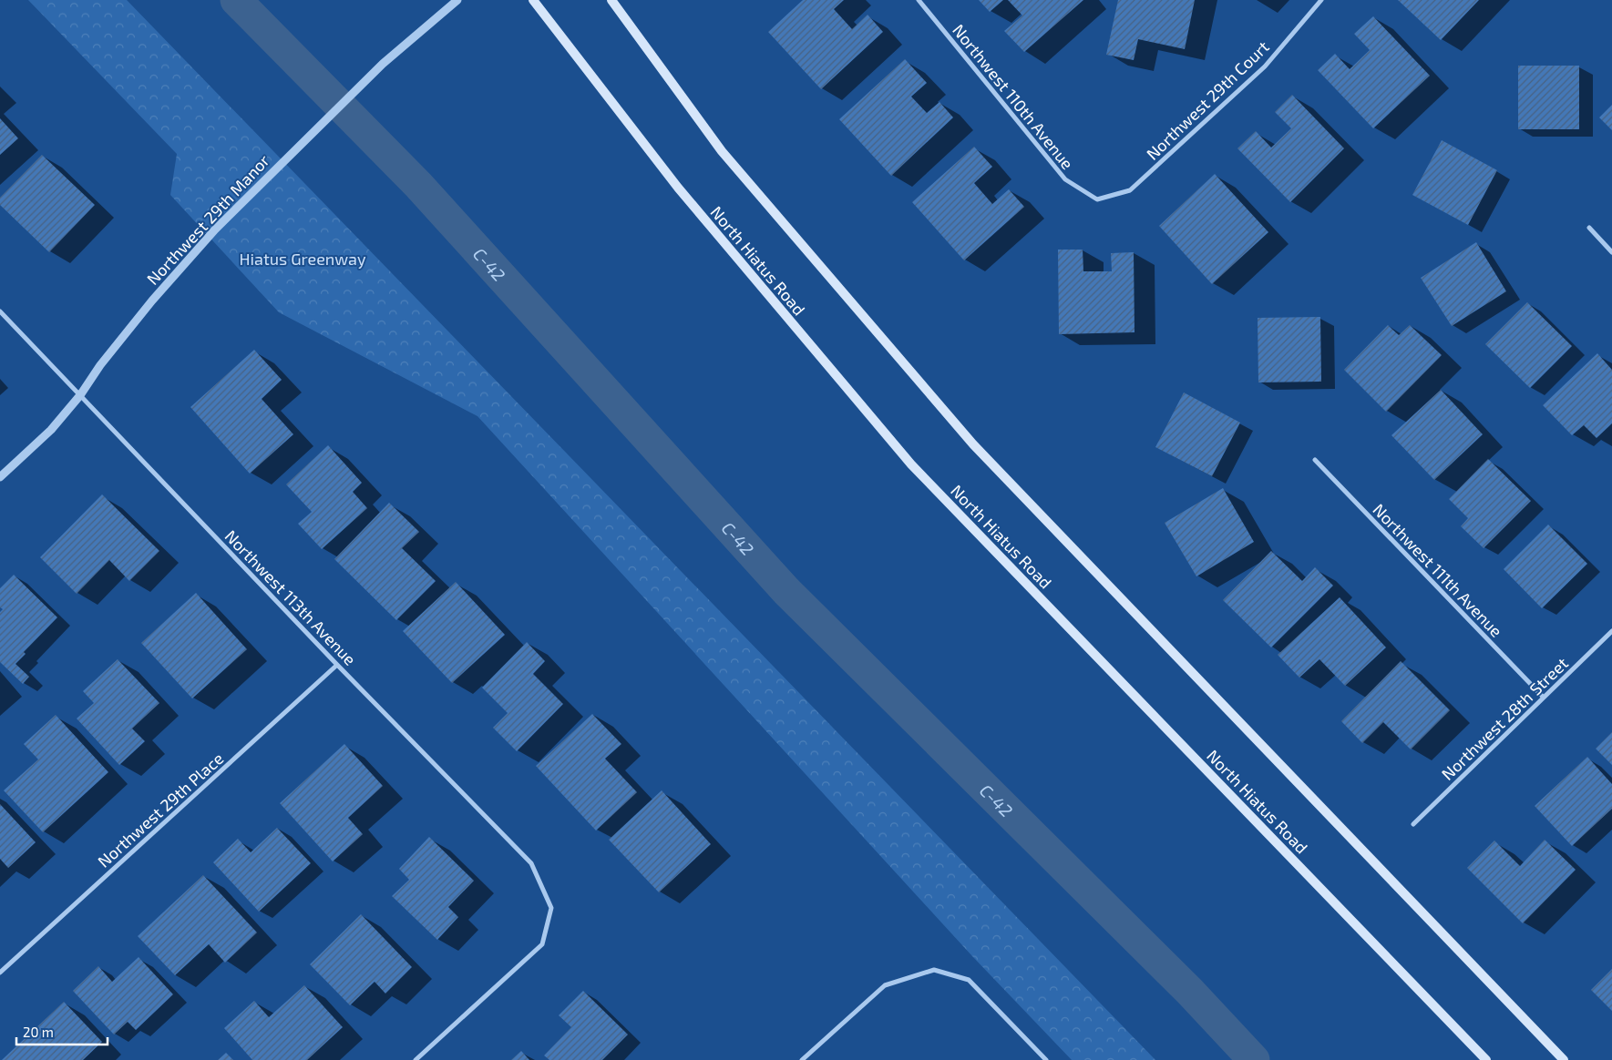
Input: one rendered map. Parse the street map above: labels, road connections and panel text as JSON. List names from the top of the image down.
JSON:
{
  "streets": {
    "main road": ["North Hiatus Road"],
    "street": [
      "Northwest 110th Avenue",
      "Northwest 29th Court",
      "Northwest 29th Manor",
      "Northwest 111th Avenue",
      "Northwest 113th Avenue",
      "Northwest 28th Street",
      "Northwest 29th Place"
    ]
  },
  "crossings": [
    ["Northwest 110th Avenue", "Northwest 29th Court"],
    ["Northwest 29th Manor", "Northwest 113th Avenue"],
    ["Northwest 111th Avenue", "Northwest 28th Street"],
    ["Northwest 113th Avenue", "Northwest 29th Place"]
  ],
  "water": ["C-42"],
  "parks": ["Hiatus Greenway"],
  "scale_bar": "20 m"
}
